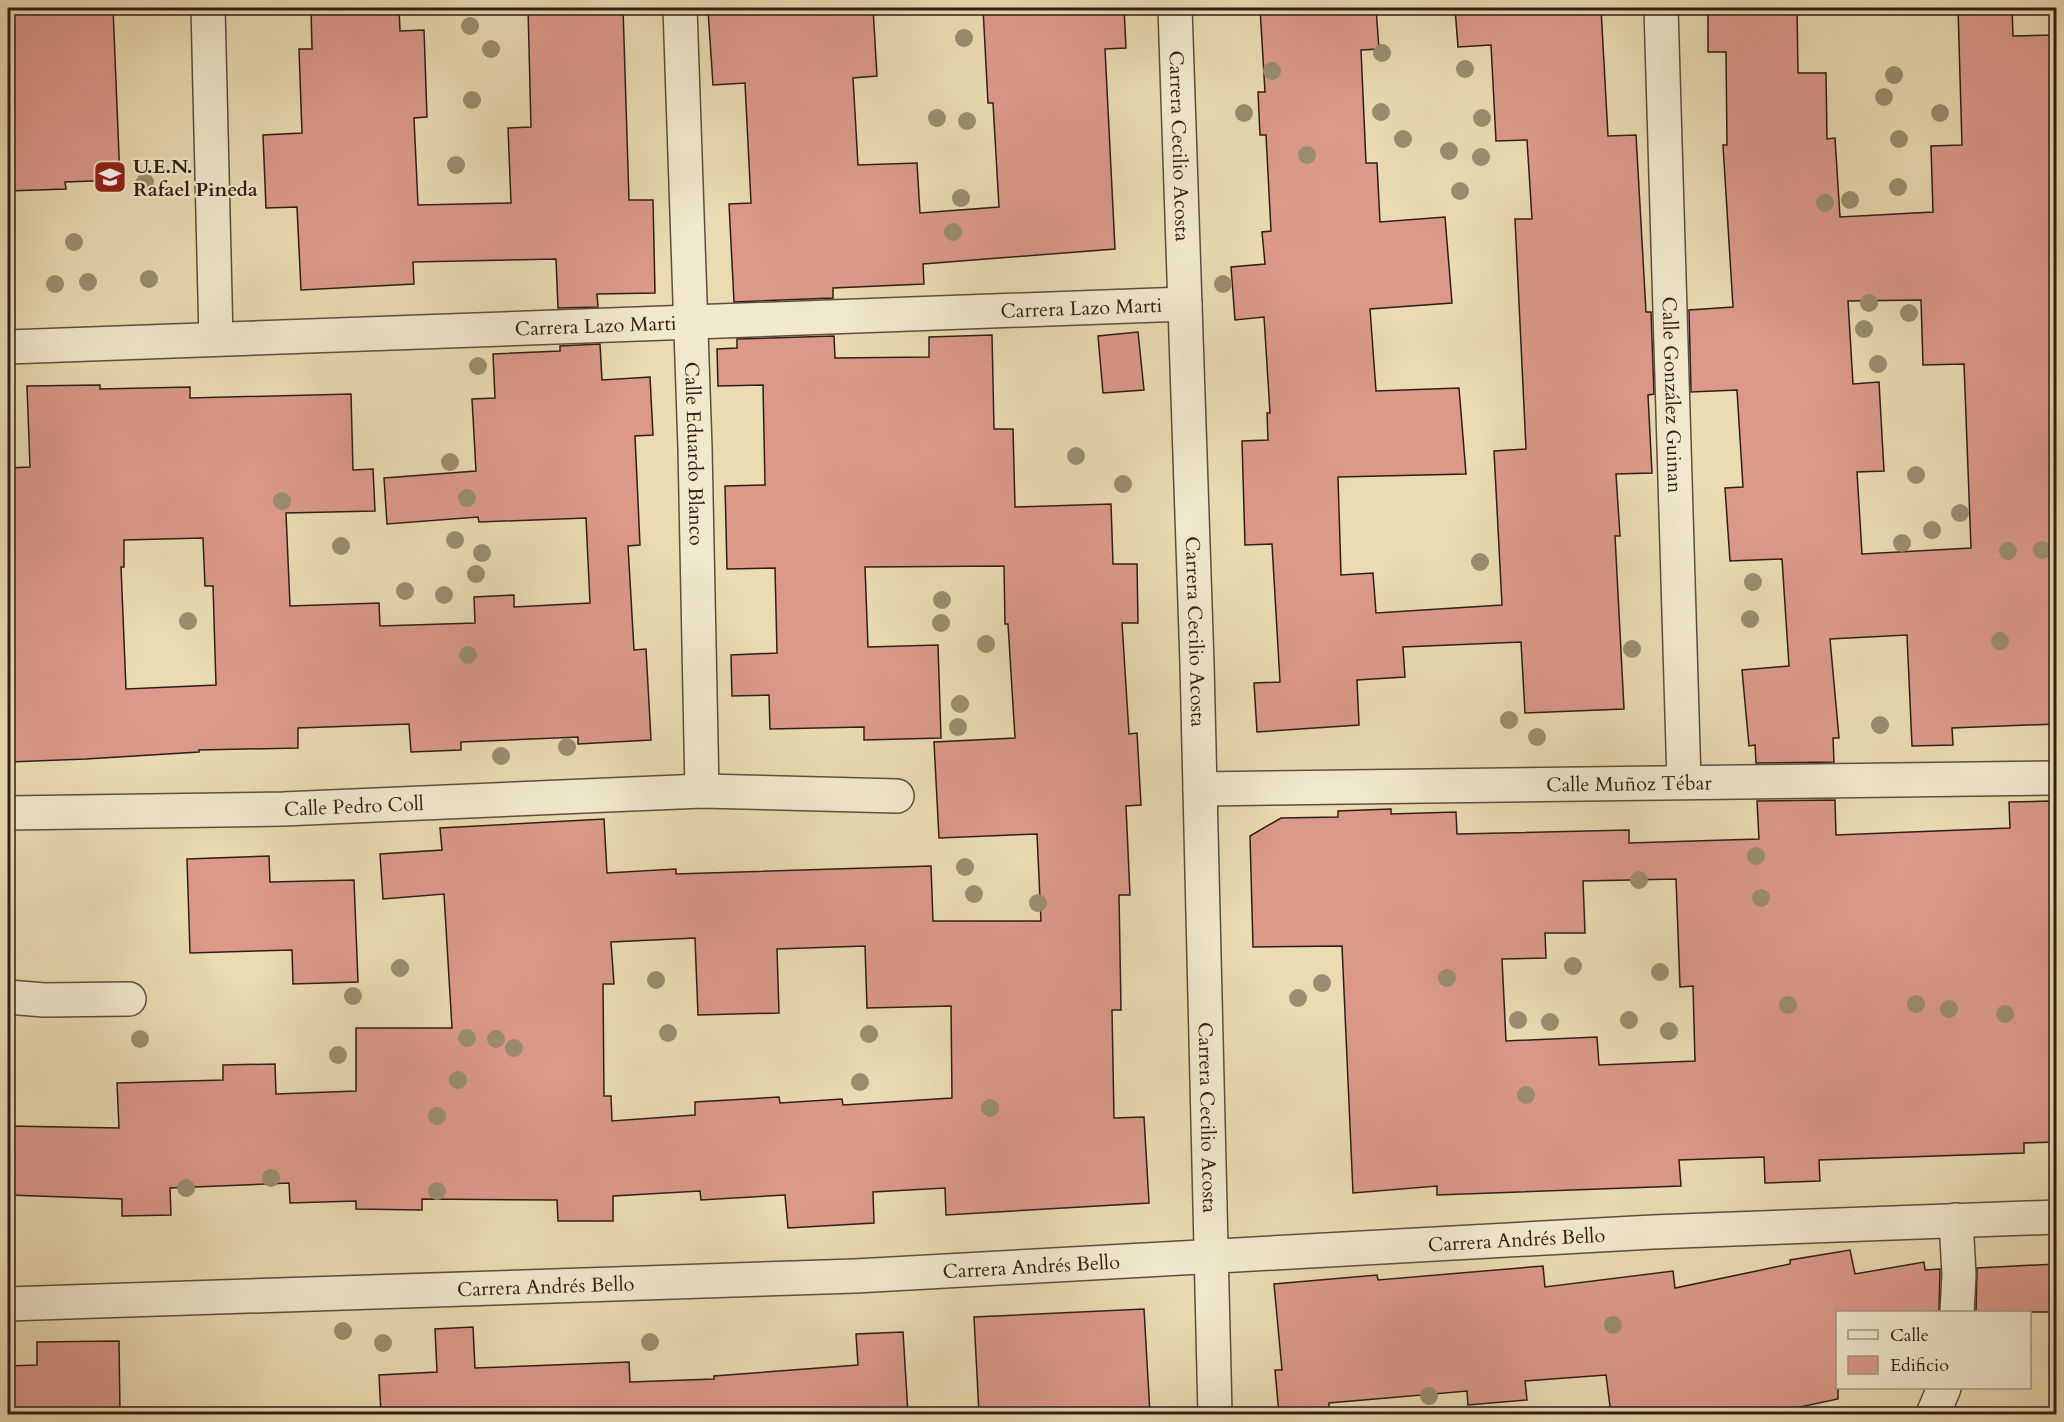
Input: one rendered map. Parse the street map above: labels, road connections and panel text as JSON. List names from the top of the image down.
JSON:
{
  "streets": {
    "street": [
      "Carrera Cecilio Acosta",
      "Carrera Lazo Marti",
      "Calle González Guinan",
      "Calle Eduardo Blanco",
      "Calle Muñoz Tébar",
      "Calle Pedro Coll",
      "Carrera Andrés Bello"
    ]
  },
  "crossings": [
    ["Carrera Cecilio Acosta", "Carrera Lazo Marti"],
    ["Carrera Cecilio Acosta", "Calle Muñoz Tébar"],
    ["Carrera Cecilio Acosta", "Carrera Andrés Bello"],
    ["Carrera Lazo Marti", "Calle Eduardo Blanco"],
    ["Calle González Guinan", "Calle Muñoz Tébar"],
    ["Calle Eduardo Blanco", "Calle Pedro Coll"]
  ],
  "places": {
    "school or university": ["U.E.N. Rafael Pineda"]
  },
  "legend": ["Calle", "Edificio"]
}
